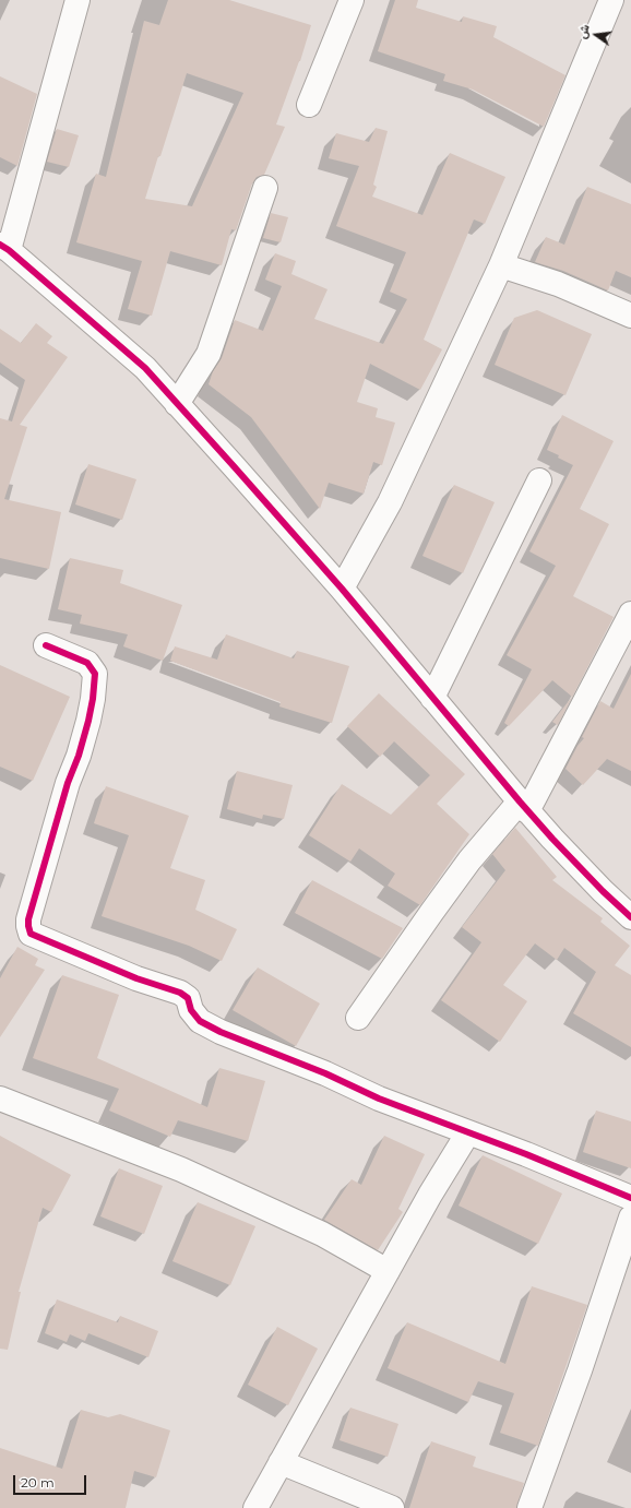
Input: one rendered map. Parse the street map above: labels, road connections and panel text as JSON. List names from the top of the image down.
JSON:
{
  "scale_bar": "20 m",
  "north": "left"
}
